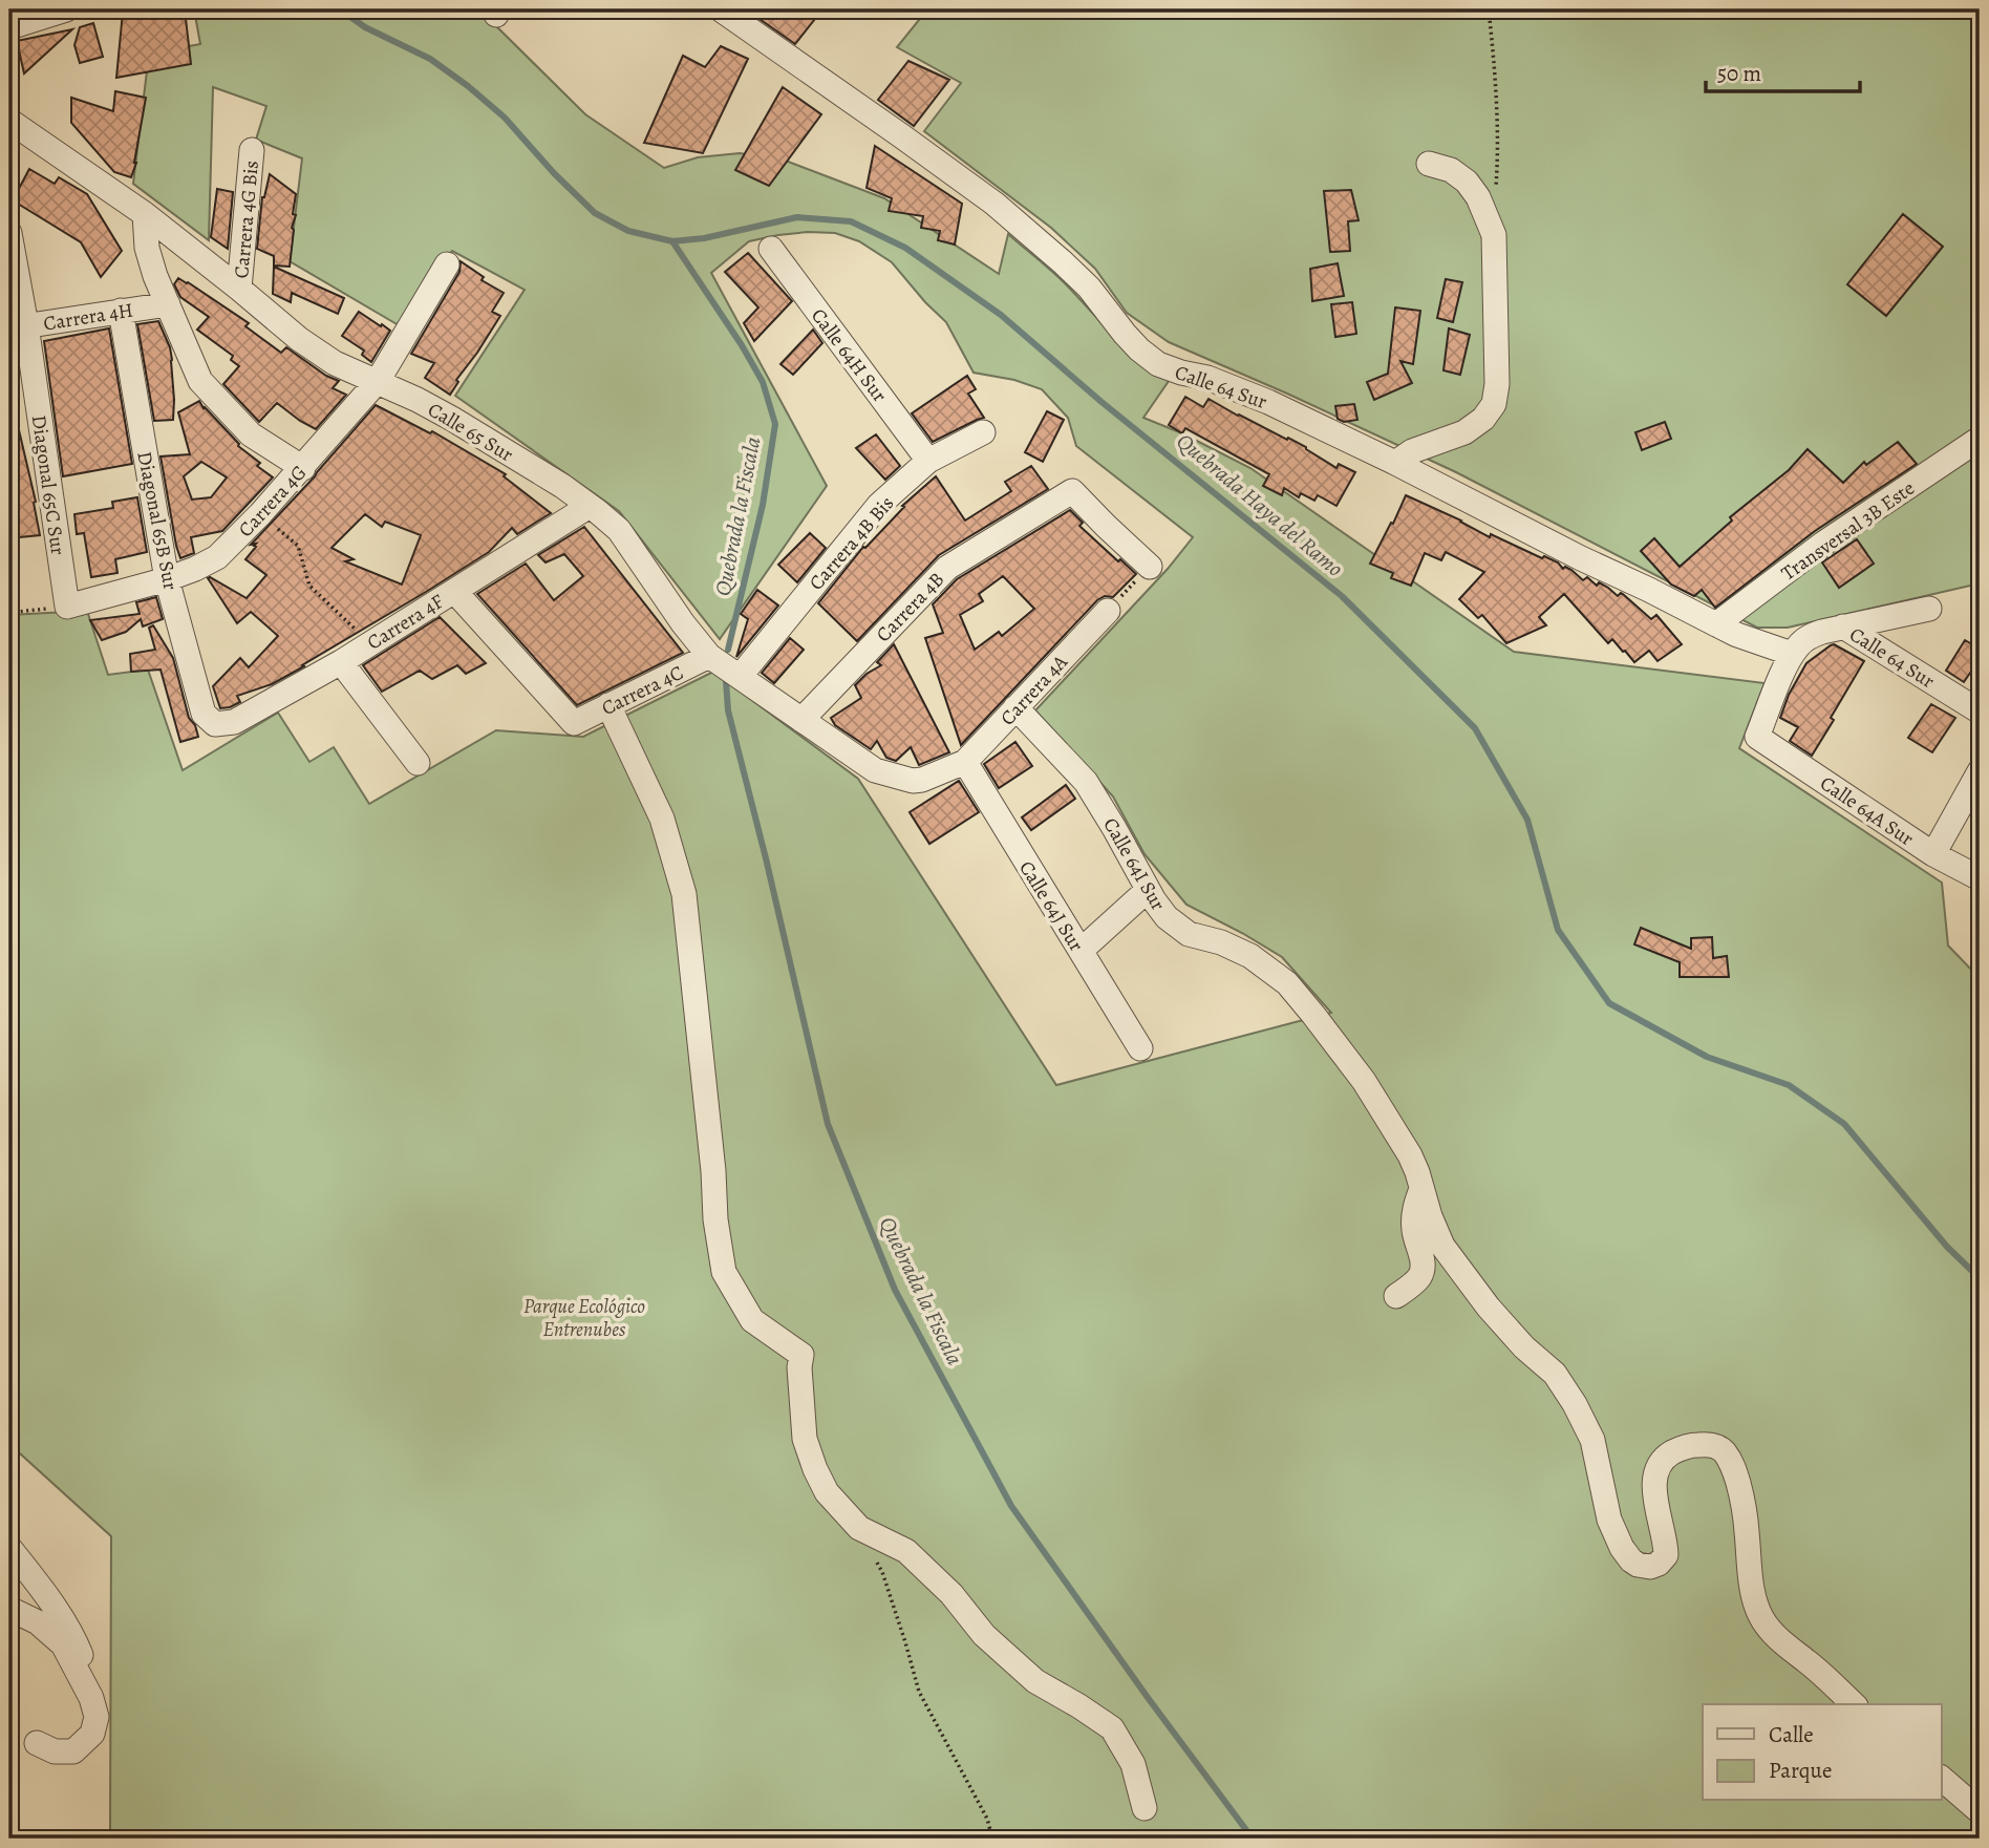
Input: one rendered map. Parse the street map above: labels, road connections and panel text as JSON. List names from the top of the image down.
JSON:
{
  "streets": {
    "street": [
      "Carrera 4G Bis",
      "Carrera 4H",
      "Calle 64H Sur",
      "Calle 64 Sur",
      "Calle 65 Sur",
      "Diagonal 65C Sur",
      "Carrera 4G",
      "Diagonal 65B Sur",
      "Transversal 3B Este",
      "Carrera 4B Bis",
      "Carrera 4B",
      "Carrera 4F",
      "Carrera 4C",
      "Carrera 4A",
      "Calle 64A Sur",
      "Calle 64I Sur",
      "Calle 64J Sur"
    ]
  },
  "crossings": [
    ["Carrera 4G Bis", "Calle 65 Sur"],
    ["Carrera 4H", "Diagonal 65C Sur"],
    ["Carrera 4H", "Diagonal 65B Sur"],
    ["Calle 64H Sur", "Carrera 4B Bis"],
    ["Calle 64 Sur", "Transversal 3B Este"],
    ["Calle 64 Sur", "Calle 64A Sur"],
    ["Calle 65 Sur", "Carrera 4G"],
    ["Calle 65 Sur", "Carrera 4B Bis"],
    ["Calle 65 Sur", "Carrera 4B"],
    ["Calle 65 Sur", "Carrera 4F"],
    ["Calle 65 Sur", "Carrera 4C"],
    ["Calle 65 Sur", "Carrera 4A"],
    ["Diagonal 65C Sur", "Carrera 4G"],
    ["Carrera 4G", "Diagonal 65B Sur"],
    ["Diagonal 65B Sur", "Carrera 4F"],
    ["Carrera 4F", "Carrera 4C"],
    ["Carrera 4A", "Calle 64I Sur"],
    ["Carrera 4A", "Calle 64J Sur"]
  ],
  "water": ["Quebrada Haya del Ramo", "Quebrada la Fiscala"],
  "parks": ["Parque Ecológico Entrenubes"],
  "legend": ["Calle", "Parque"],
  "scale_bar": "50 m"
}
